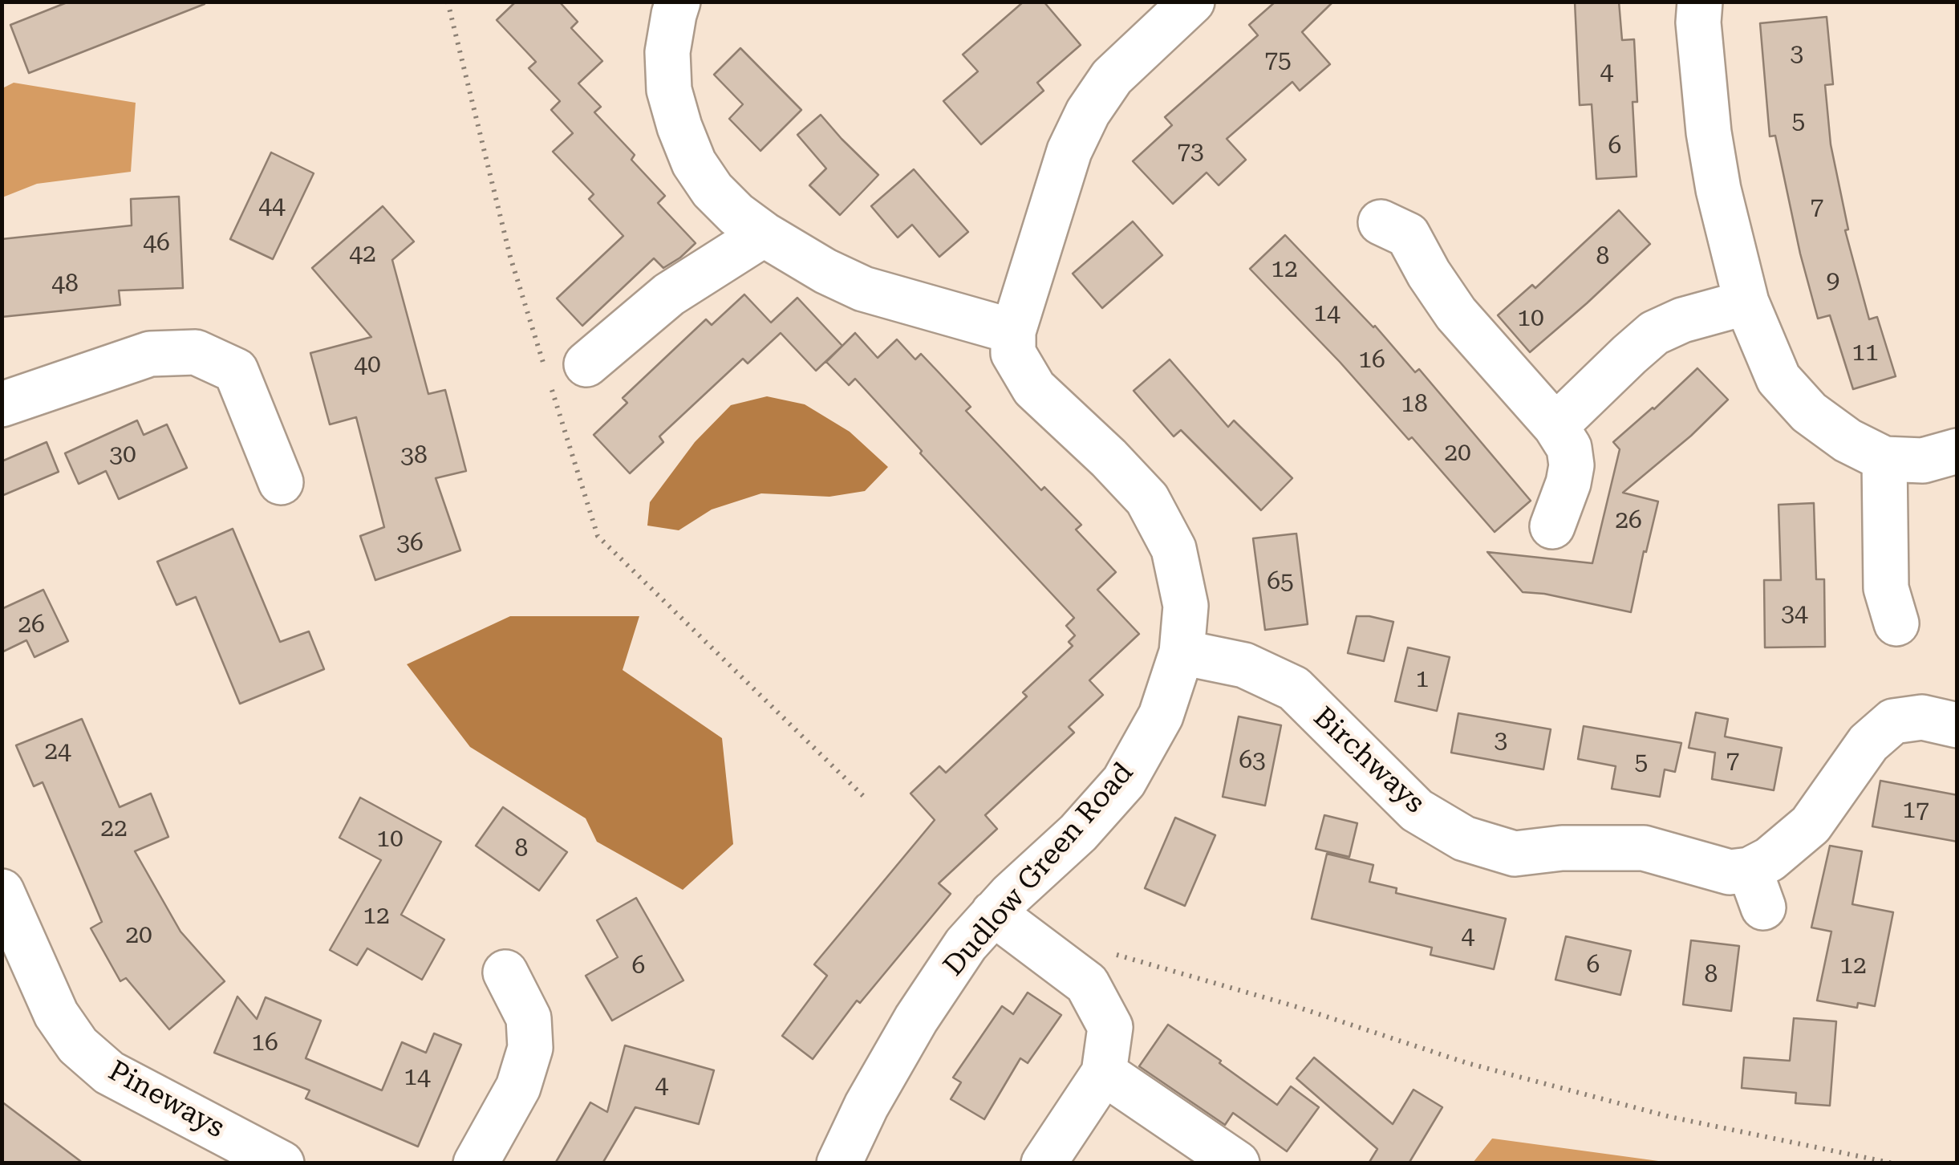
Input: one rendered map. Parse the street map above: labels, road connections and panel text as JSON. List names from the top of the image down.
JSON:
{
  "streets": {
    "street": ["Birchways", "Dudlow Green Road", "Pineways"]
  },
  "crossings": [
    ["Birchways", "Dudlow Green Road"]
  ],
  "house_numbers": [
    "3",
    "75",
    "4",
    "5",
    "6",
    "73",
    "44",
    "7",
    "46",
    "42",
    "8",
    "12",
    "9",
    "48",
    "14",
    "10",
    "11",
    "16",
    "40",
    "18",
    "20",
    "30",
    "38",
    "26",
    "36",
    "65",
    "34",
    "26",
    "1",
    "3",
    "24",
    "63",
    "7",
    "5",
    "17",
    "22",
    "10",
    "8",
    "12",
    "20",
    "4",
    "6",
    "6",
    "12",
    "8",
    "16",
    "14",
    "4"
  ]
}
